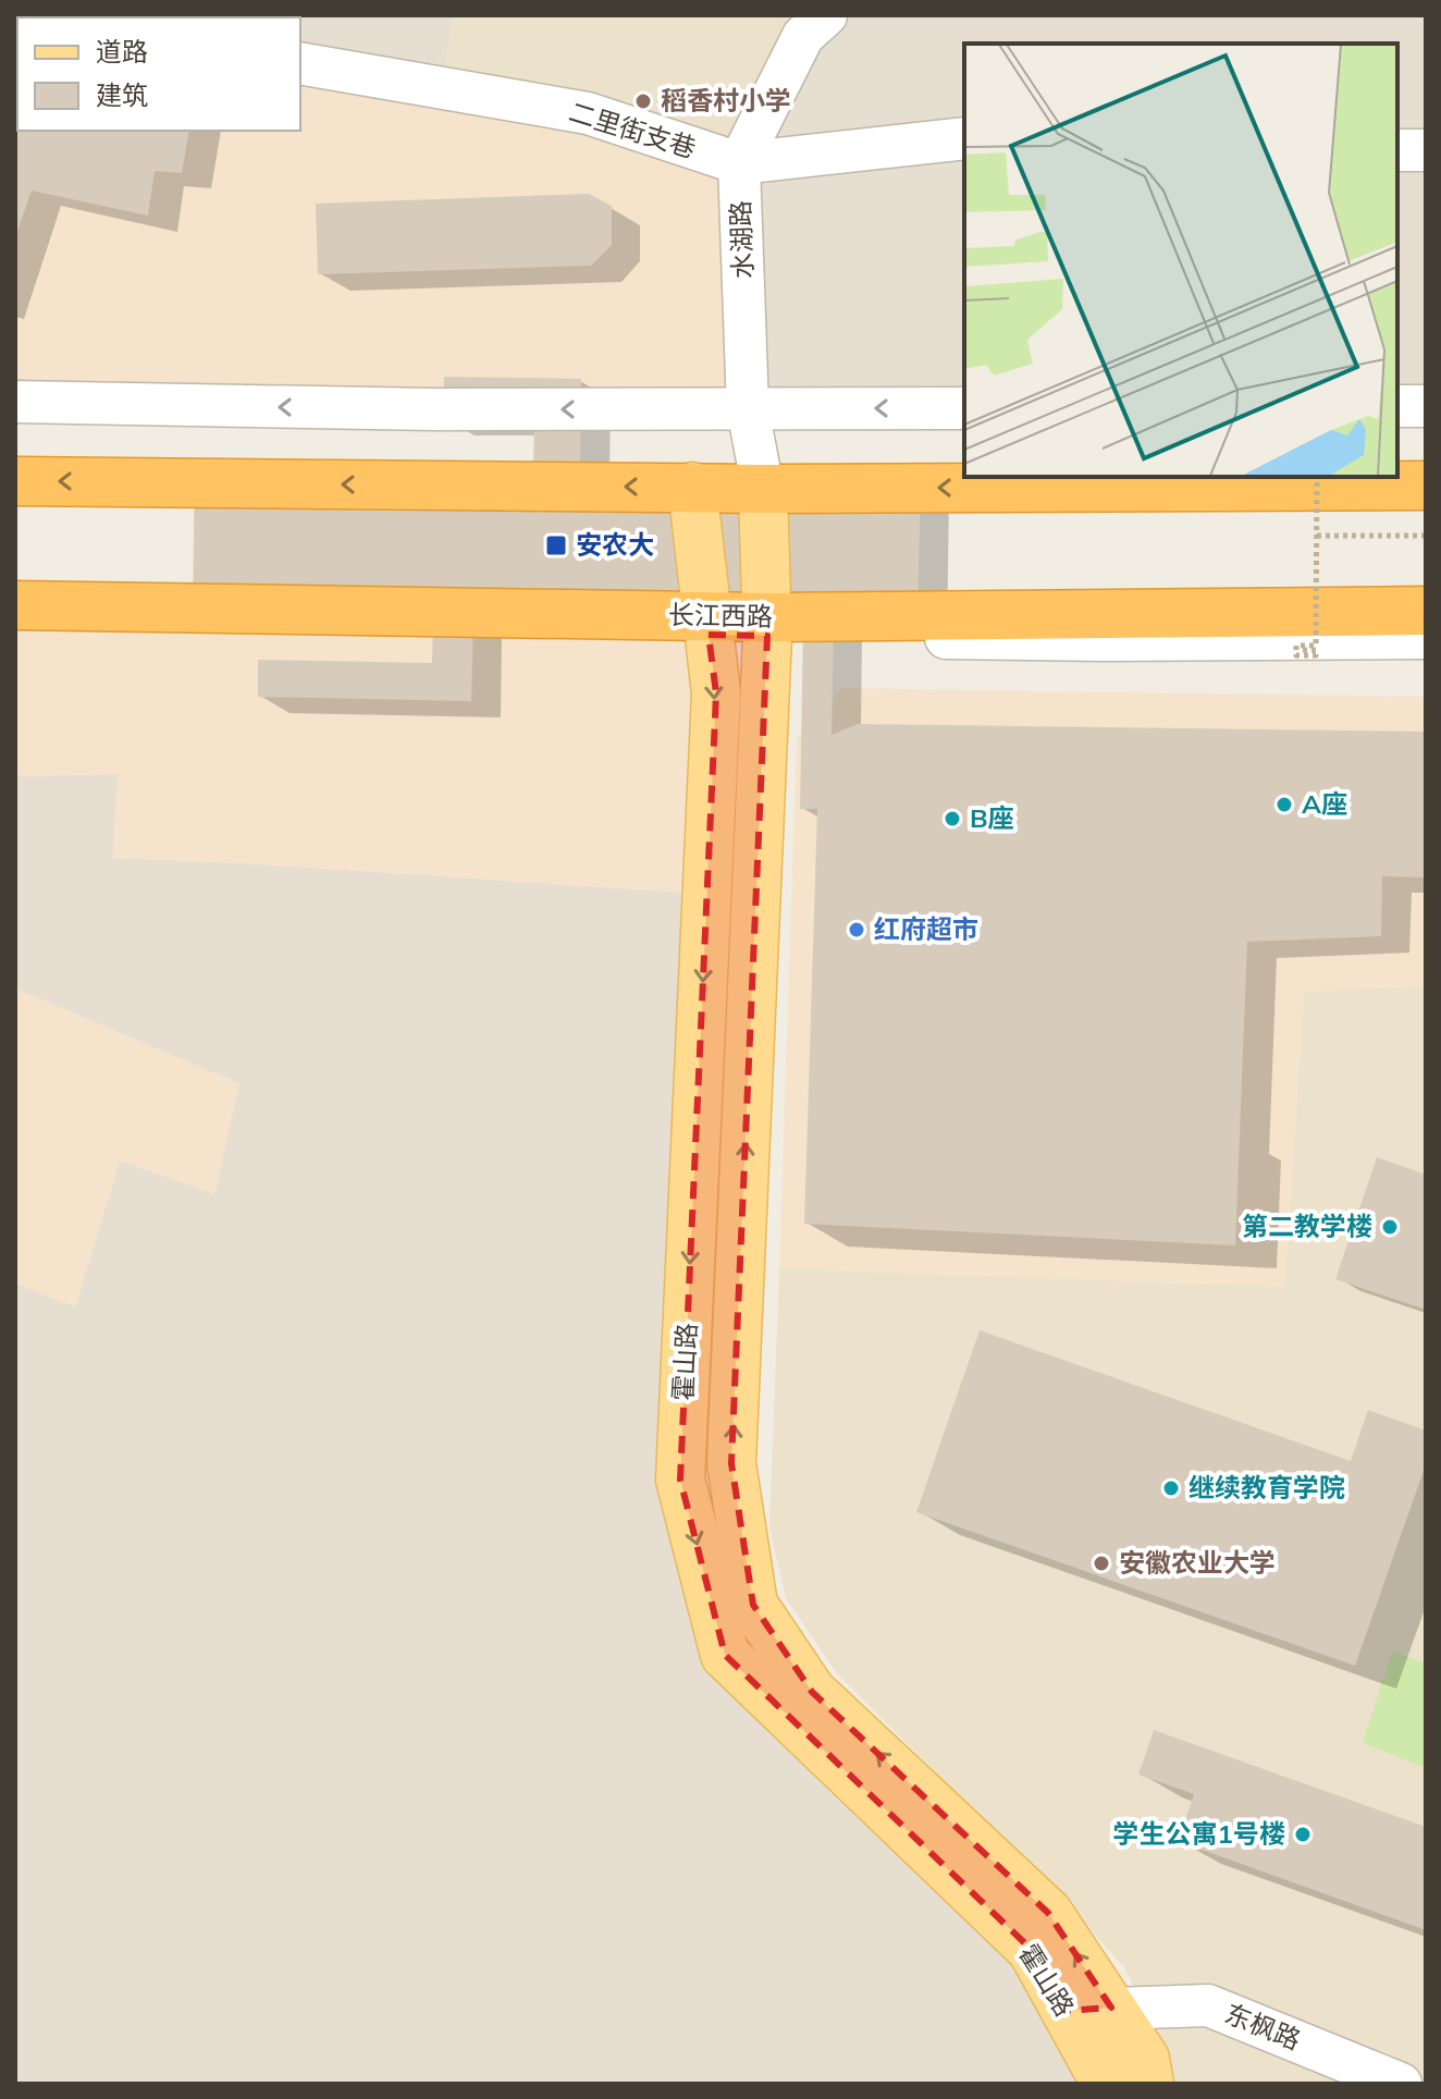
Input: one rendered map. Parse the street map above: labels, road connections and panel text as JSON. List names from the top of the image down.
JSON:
{
  "streets": {
    "highway": ["长江西路"],
    "main road": ["霍山路"],
    "street": ["二里街支巷", "水湖路", "东枫路"]
  },
  "crossings": [
    ["二里街支巷", "水湖路"],
    ["水湖路", "霍山路"],
    ["长江西路", "霍山路"],
    ["霍山路", "东枫路"]
  ],
  "places": {
    "other": [
      "稻香村小学",
      "A座",
      "B座",
      "红府超市",
      "第二教学楼",
      "继续教育学院",
      "安徽农业大学",
      "学生公寓1号楼"
    ],
    "transit": ["安农大"]
  },
  "legend": ["道路", "建筑"]
}
